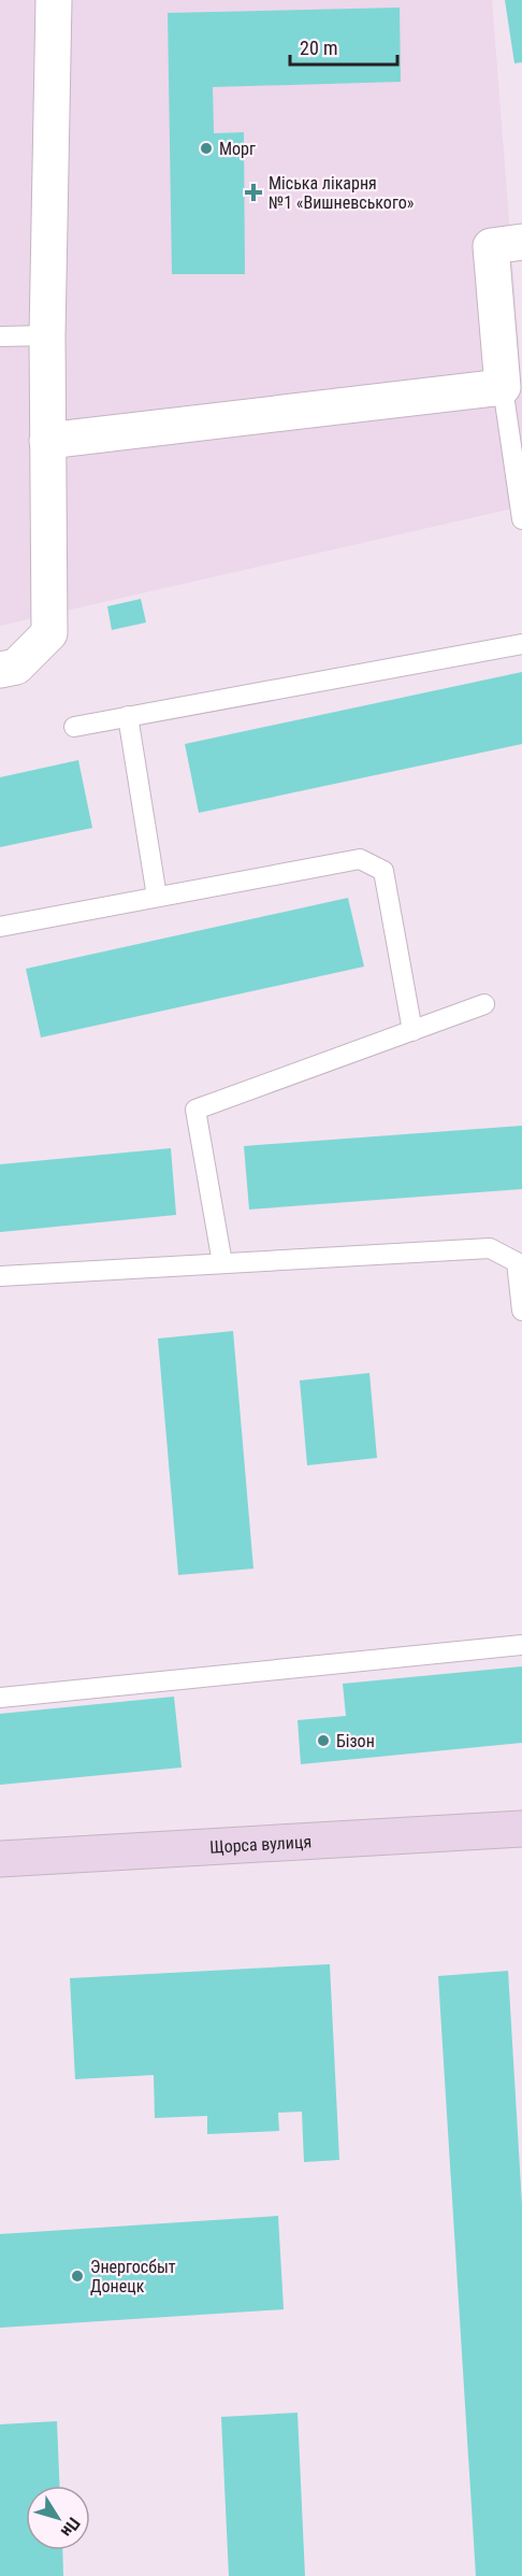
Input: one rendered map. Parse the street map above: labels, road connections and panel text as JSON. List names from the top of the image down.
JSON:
{
  "streets": {
    "street": ["Щорса вулиця"]
  },
  "places": {
    "other": ["Морг", "Бізон", "Энергосбыт Донецк"],
    "health": ["Міська лікарня №1 «Вишневського»"]
  },
  "scale_bar": "20 m",
  "north": "bottom right"
}
